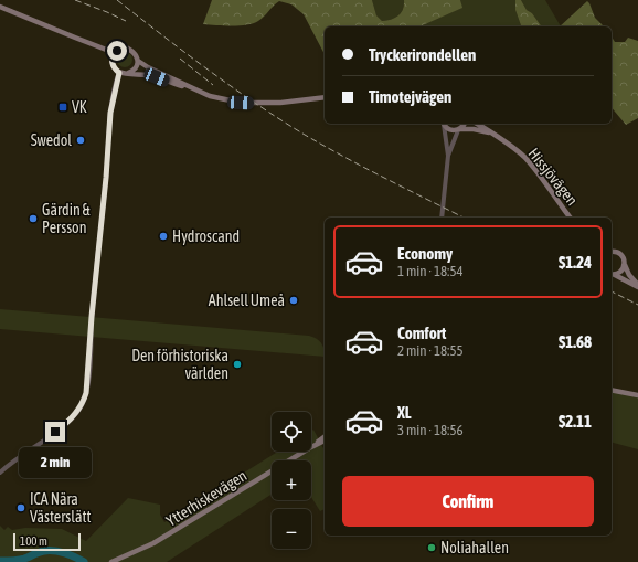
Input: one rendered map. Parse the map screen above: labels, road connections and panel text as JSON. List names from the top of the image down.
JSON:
{
  "streets": {
    "main road": ["Hissjövägen", "Ytterhiskevägen"]
  },
  "places": {
    "transit": ["VK"],
    "other": [
      "Swedol",
      "Gärdin & Persson",
      "Hydroscand",
      "Ahlsell Umeå",
      "Den förhistoriska världen",
      "ICA Nära Västerslätt",
      "Noliahallen"
    ]
  },
  "scale_bar": "100 m",
  "page": {
    "banner": ["Tryckerirondellen", "Timotejvägen"],
    "list": [
      {
        "name": "Economy",
        "note": "1 min · 18:54",
        "value": "$1.24"
      },
      {
        "name": "Comfort",
        "note": "2 min · 18:55",
        "value": "$1.68"
      },
      {
        "name": "XL",
        "note": "3 min · 18:56",
        "value": "$2.11"
      }
    ],
    "map_buttons": ["+", "−"],
    "bubble": "2 min",
    "buttons": "Confirm",
    "scale": "100 m"
  }
}
